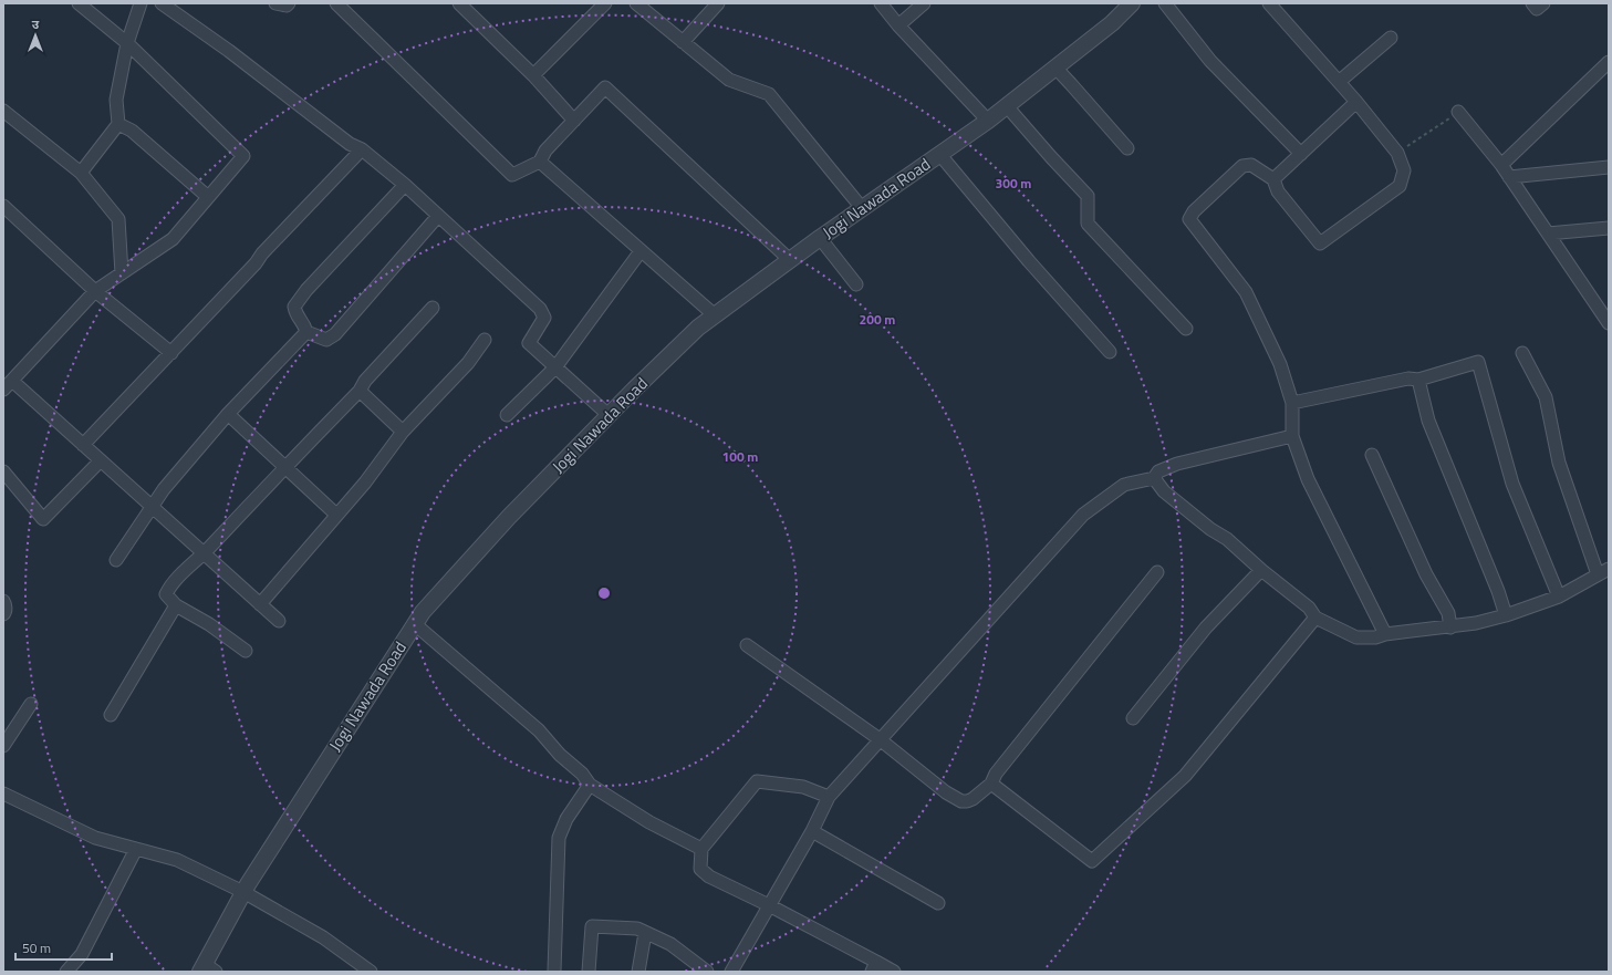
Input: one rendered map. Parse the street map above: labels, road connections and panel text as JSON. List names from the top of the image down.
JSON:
{
  "streets": {
    "street": ["Jogi Nawada Road"]
  },
  "scale_bar": "50 m",
  "north": "top",
  "rings": ["300 m", "200 m", "100 m"]
}
